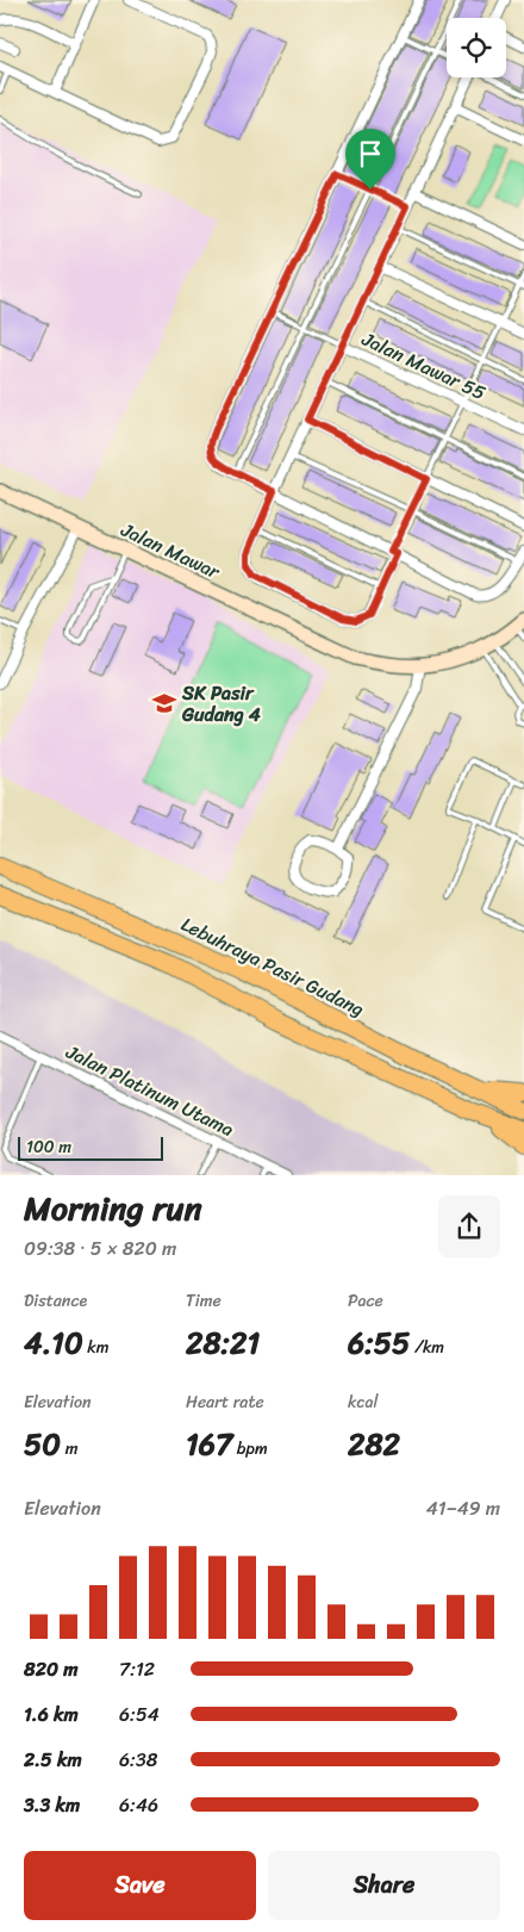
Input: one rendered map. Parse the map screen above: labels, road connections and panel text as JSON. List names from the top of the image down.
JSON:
{
  "streets": {
    "highway": ["Lebuhraya Pasir Gudang"],
    "street": ["Jalan Mawar 55", "Jalan Mawar", "Jalan Platinum Utama"]
  },
  "places": {
    "school or university": ["SK Pasir Gudang 4"]
  },
  "scale_bar": "100 m",
  "page": {
    "scale": "100 m",
    "heading": ["Morning run", "09:38 · 5 × 820 m"],
    "stats": [
      ["Distance", "4.10 km"],
      ["Time", "28:21"],
      ["Pace", "6:55 /km"],
      ["Elevation", "50 m"],
      ["Heart rate", "167 bpm"],
      ["kcal", "282"]
    ],
    "chart": ["Elevation", "41–49 m"],
    "list": [
      {
        "name": "820 m",
        "note": "7:12"
      },
      {
        "name": "1.6 km",
        "note": "6:54"
      },
      {
        "name": "2.5 km",
        "note": "6:38"
      },
      {
        "name": "3.3 km",
        "note": "6:46"
      }
    ],
    "buttons": ["Save", "Share"]
  }
}
